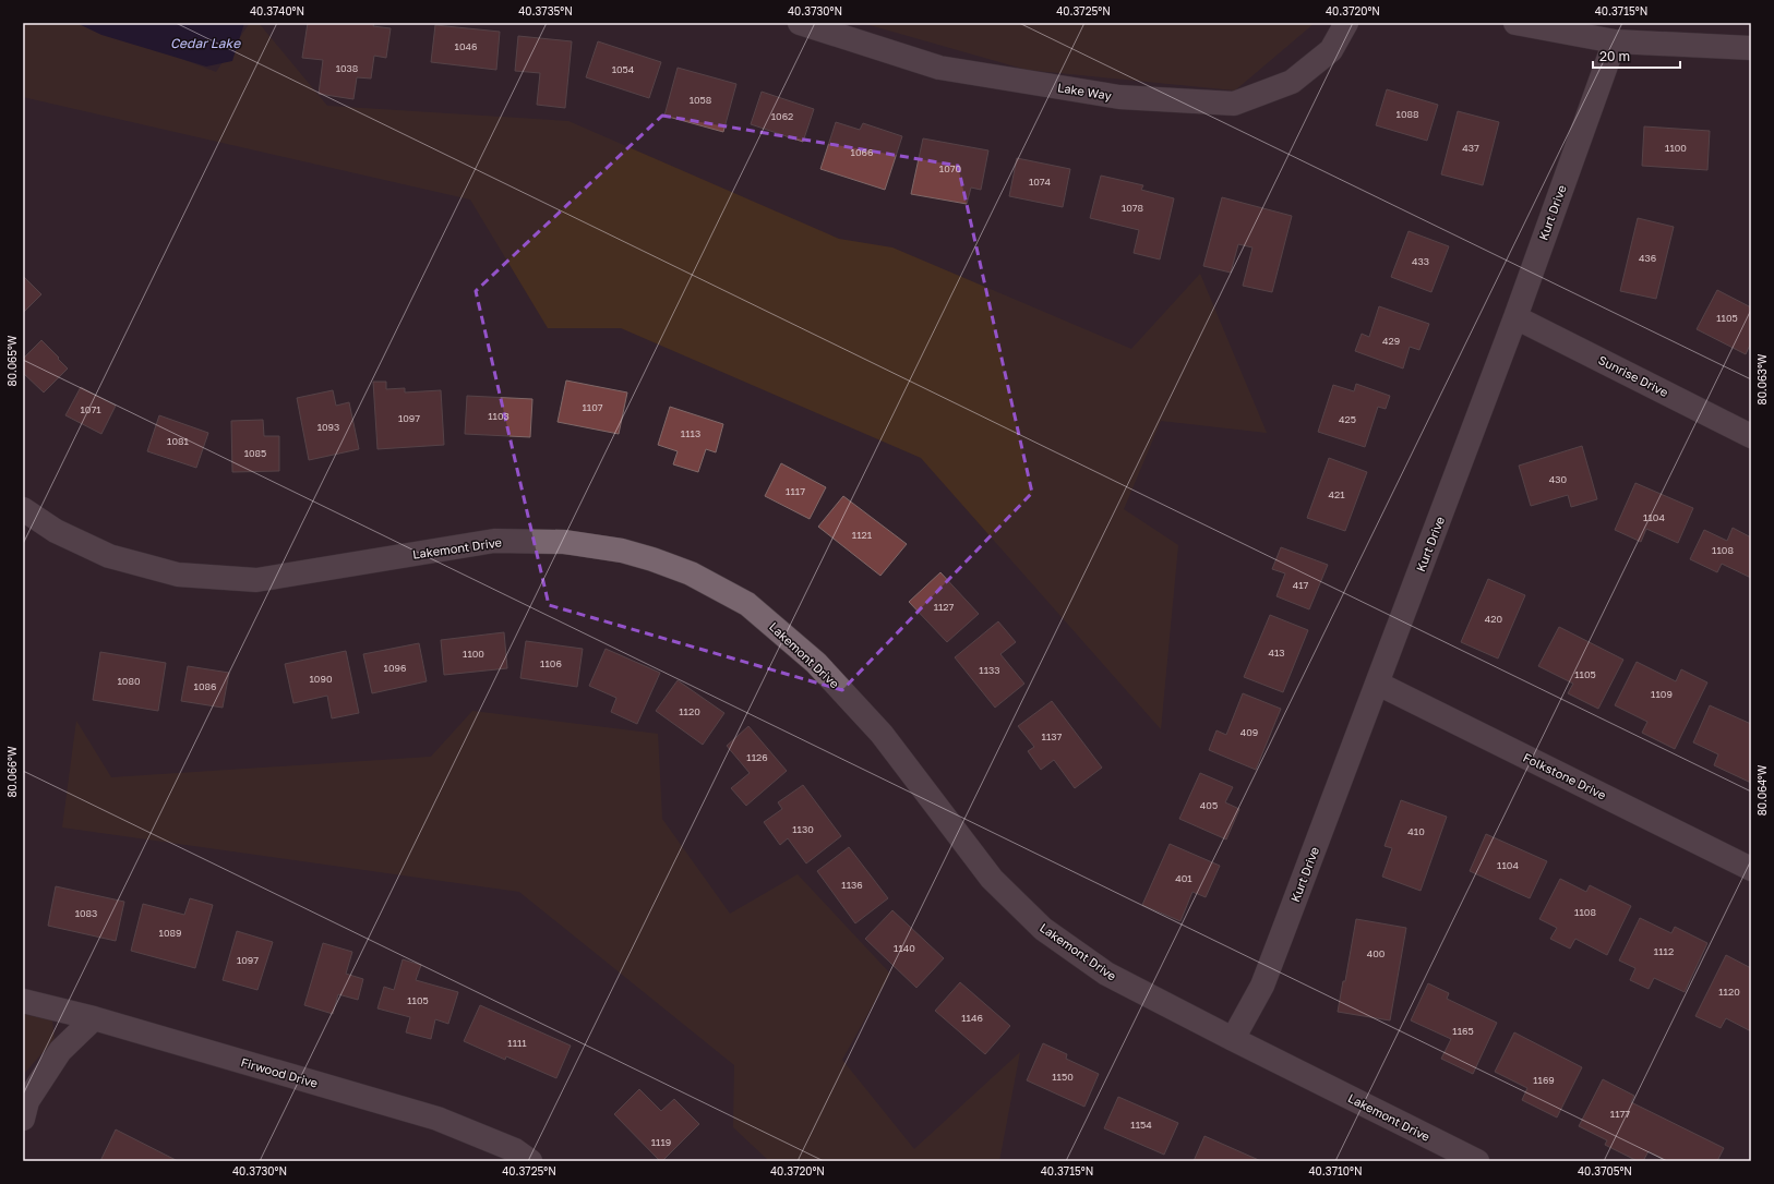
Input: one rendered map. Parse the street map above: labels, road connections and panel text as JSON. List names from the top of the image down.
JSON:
{
  "streets": {
    "street": [
      "Lake Way",
      "Kurt Drive",
      "Sunrise Drive",
      "Lakemont Drive",
      "Folkstone Drive",
      "Firwood Drive"
    ]
  },
  "crossings": [
    ["Kurt Drive", "Sunrise Drive"],
    ["Kurt Drive", "Lakemont Drive"],
    ["Kurt Drive", "Folkstone Drive"]
  ],
  "water": ["Cedar Lake"],
  "house_numbers": [
    "1046",
    "1038",
    "1054",
    "1058",
    "1088",
    "1062",
    "437",
    "1100",
    "1066",
    "1070",
    "1074",
    "1078",
    "436",
    "433",
    "1105",
    "429",
    "1107",
    "1071",
    "1103",
    "1097",
    "425",
    "1093",
    "1113",
    "1081",
    "1085",
    "430",
    "1117",
    "421",
    "1104",
    "1121",
    "1108",
    "417",
    "1127",
    "420",
    "413",
    "1100",
    "1106",
    "1096",
    "1133",
    "1105",
    "1090",
    "1080",
    "1086",
    "1109",
    "1120",
    "409",
    "1137",
    "1126",
    "405",
    "1130",
    "410",
    "1104",
    "401",
    "1136",
    "1108",
    "1083",
    "1089",
    "1140",
    "1112",
    "400",
    "1097",
    "1120",
    "1105",
    "1146",
    "1165",
    "1111",
    "1150",
    "1169",
    "1177",
    "1154",
    "1119"
  ],
  "scale_bar": "20 m",
  "coordinates": [
    "40.3740°N",
    "40.3735°N",
    "40.3730°N",
    "40.3725°N",
    "40.3720°N",
    "40.3715°N",
    "80.065°W",
    "80.063°W",
    "80.066°W",
    "80.064°W",
    "40.3710°N",
    "40.3705°N"
  ]
}
